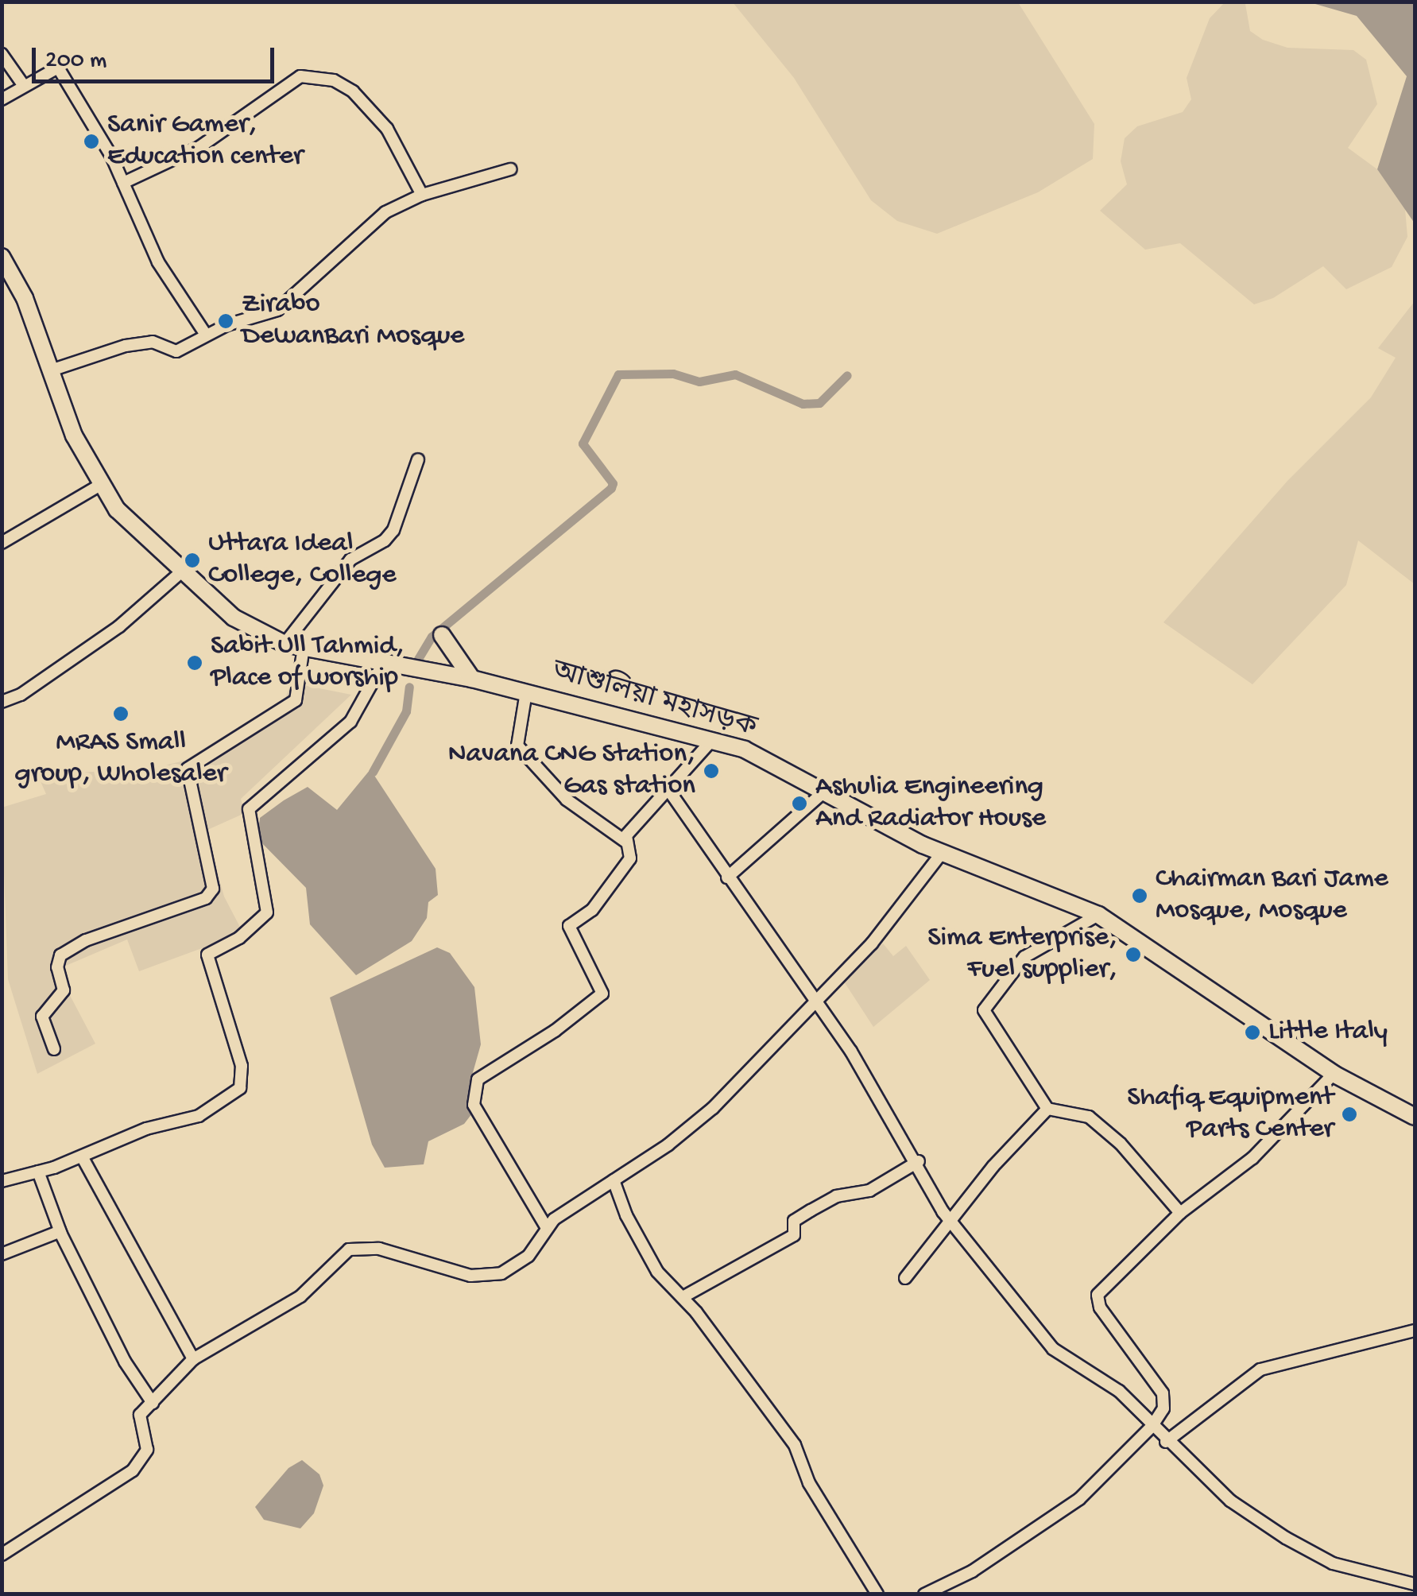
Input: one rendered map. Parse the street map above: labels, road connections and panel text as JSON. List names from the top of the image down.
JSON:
{
  "streets": {
    "highway": ["আশুলিয়া মহাসড়ক"]
  },
  "places": [
    "Sanir Gamer, Education center",
    "Zirabo DewanBari Mosque",
    "Uttara Ideal College, College",
    "Sabit Ull Tahmid, Place of worship",
    "MRAS Small group, Wholesaler",
    "Navana CNG Station, Gas station",
    "Ashulia Engineering And Radiator House",
    "Chairman Bari Jame Mosque, Mosque",
    "Sima Enterprise, Fuel supplier,",
    "Little Italy",
    "Shafiq Equipment Parts Center"
  ],
  "scale_bar": "200 m"
}
